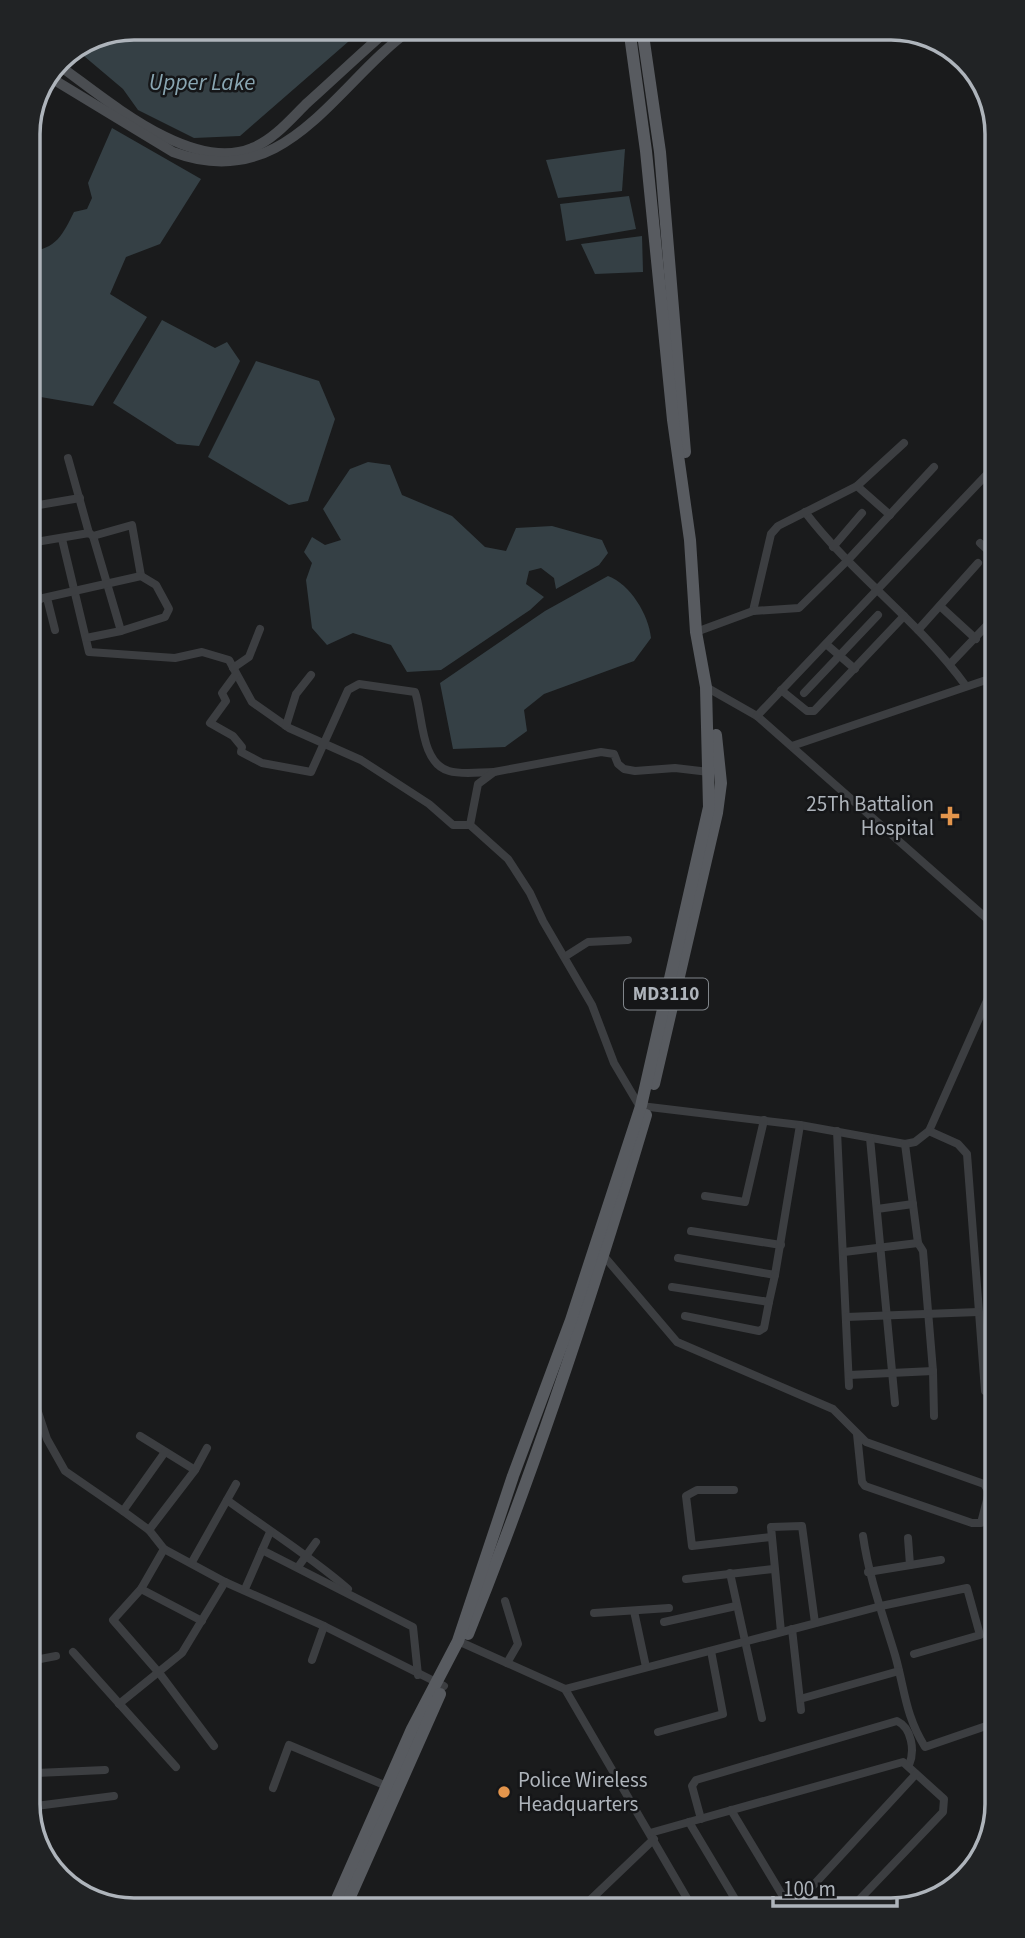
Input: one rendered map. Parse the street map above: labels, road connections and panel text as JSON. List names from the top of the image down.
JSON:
{
  "streets": {
    "main road": ["MD3110"]
  },
  "water": ["Upper Lake"],
  "places": {
    "health": ["25Th Battalion Hospital"],
    "other": ["Police Wireless Headquarters"]
  },
  "scale_bar": "100 m"
}
